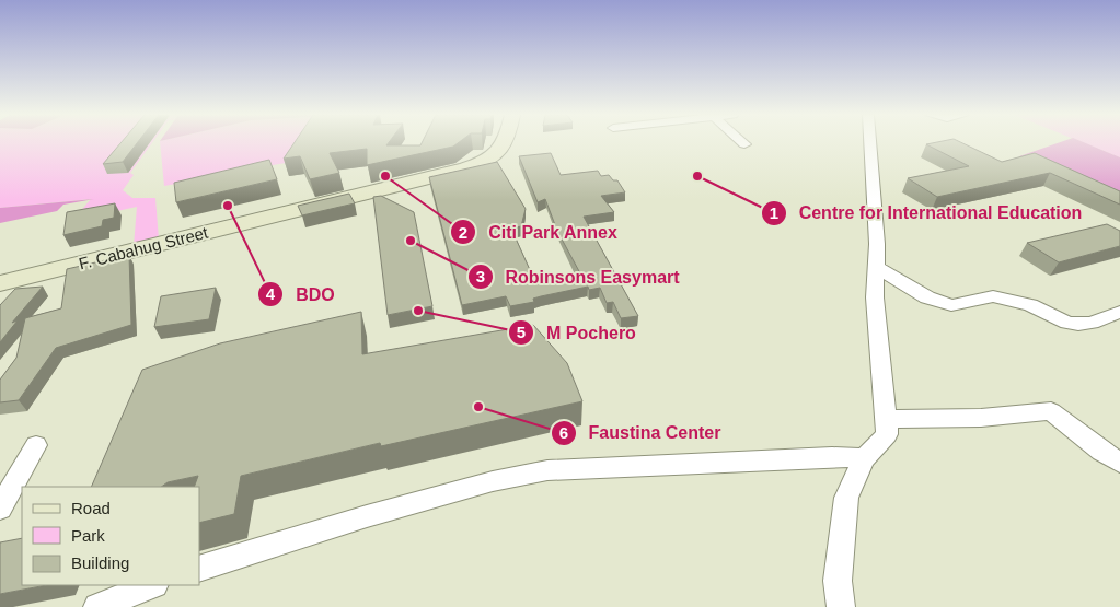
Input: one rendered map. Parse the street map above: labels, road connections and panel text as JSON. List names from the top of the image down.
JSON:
{
  "streets": {
    "main road": ["F. Cabahug Street"]
  },
  "places": [
    "Citi Park Annex",
    "Centre for International Education",
    "BDO",
    "Robinsons Easymart",
    "M Pochero",
    "Faustina Center"
  ],
  "legend": ["Road", "Park", "Building"]
}
